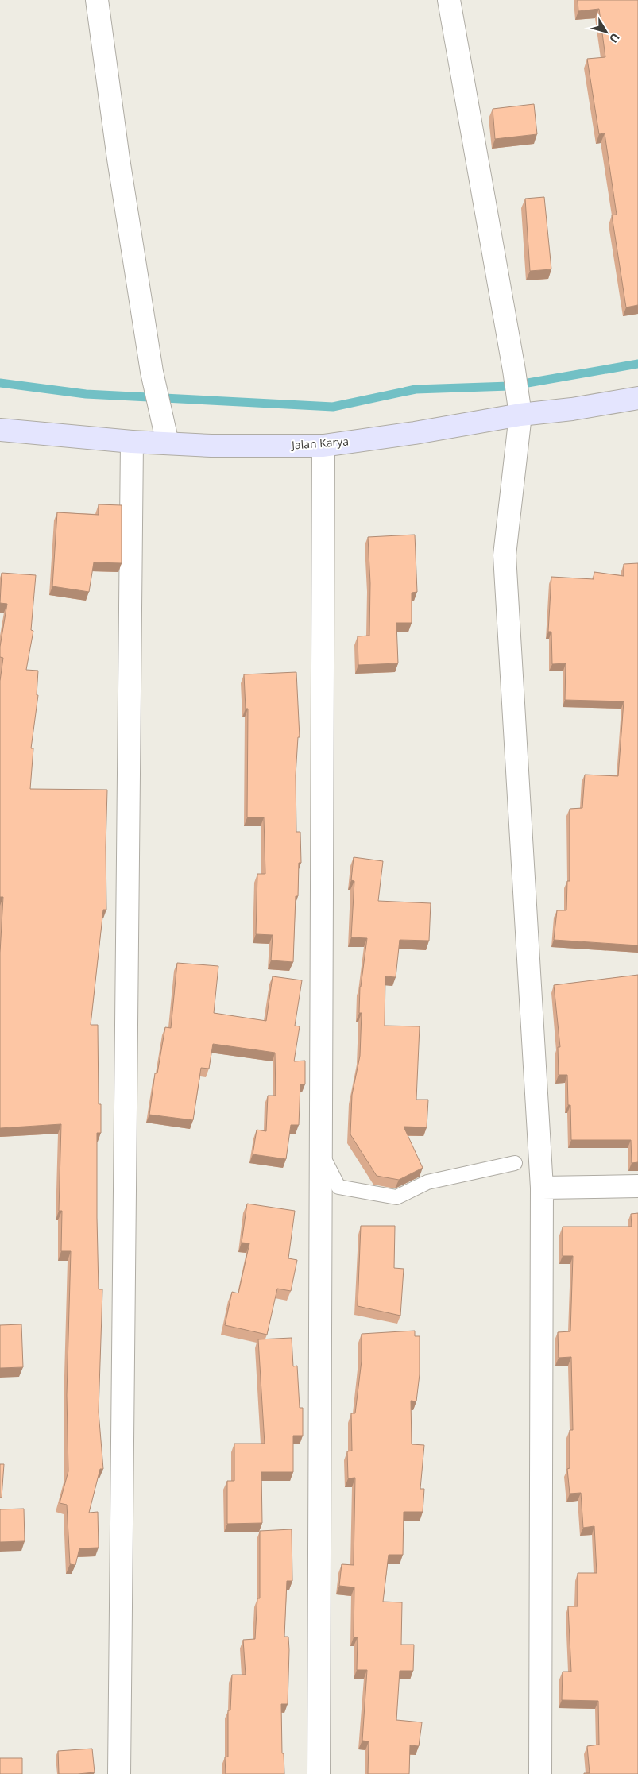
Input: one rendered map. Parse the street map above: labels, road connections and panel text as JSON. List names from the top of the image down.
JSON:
{
  "streets": {
    "street": ["Jalan Karya"]
  },
  "north": "bottom right"
}
